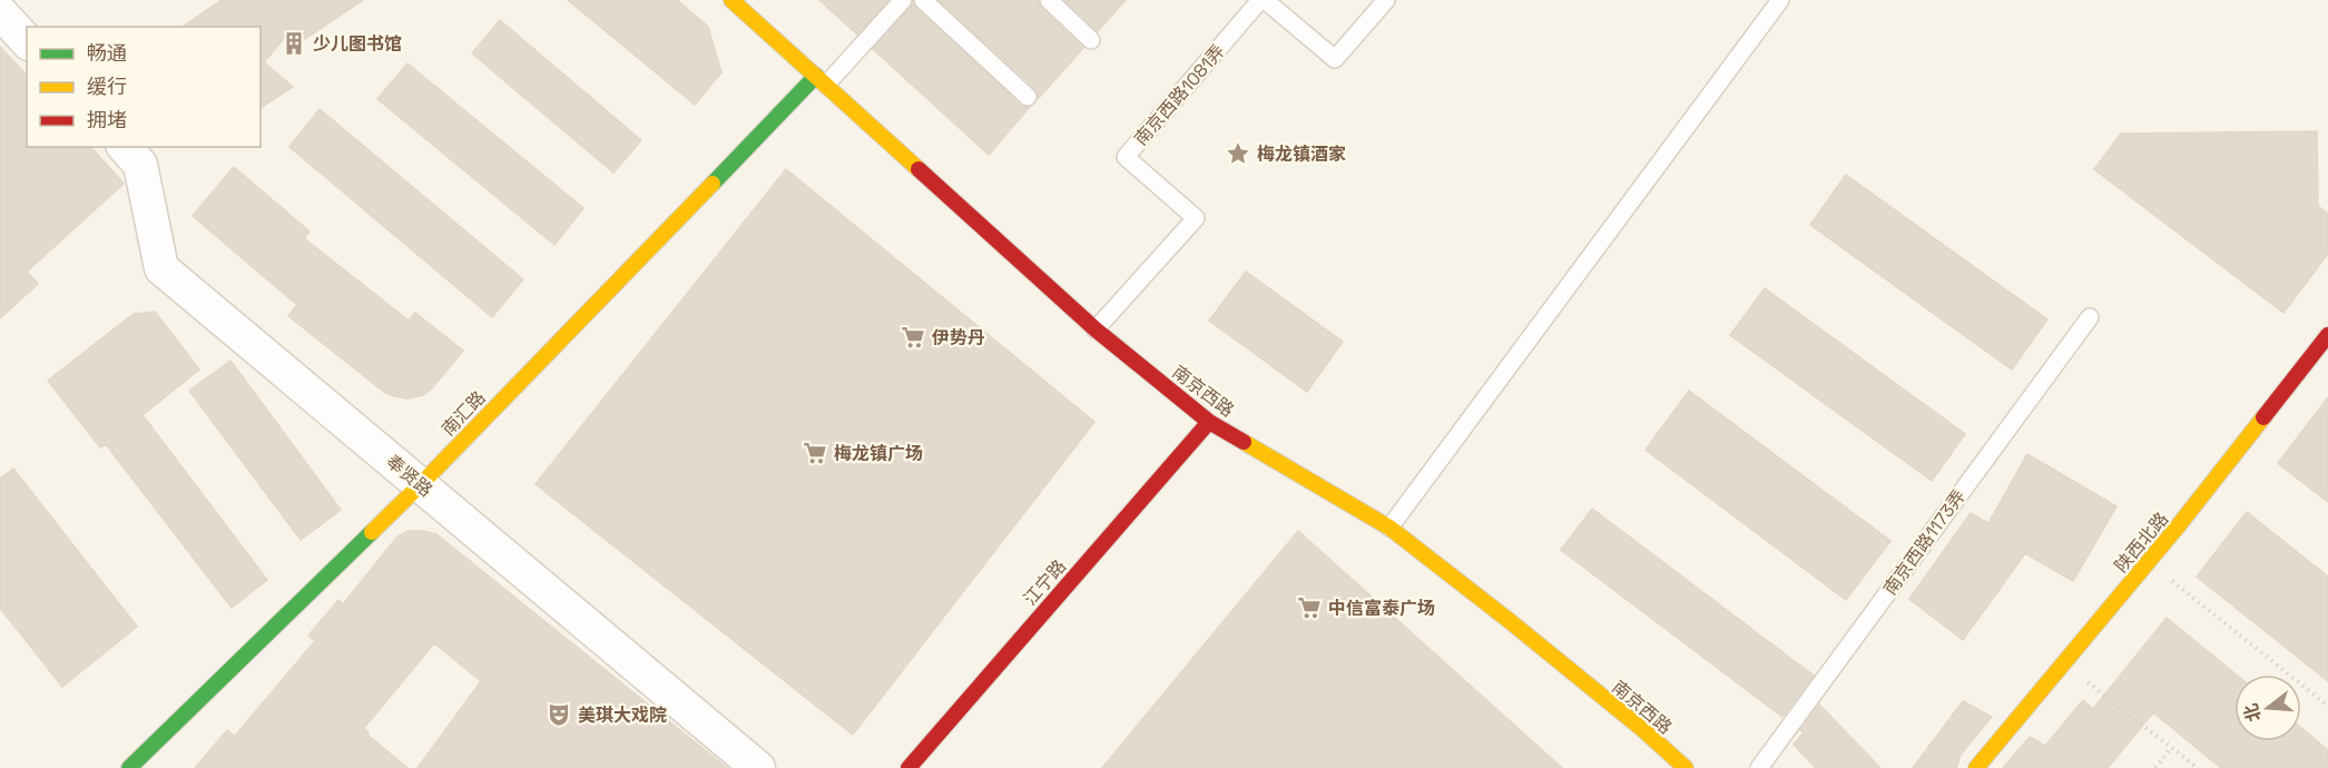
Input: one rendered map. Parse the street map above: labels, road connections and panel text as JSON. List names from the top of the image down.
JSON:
{
  "streets": {
    "main road": [
      "南京西路",
      "南汇路",
      "陕西北路",
      "江宁路"
    ],
    "street": ["奉贤路"],
    "lane": ["南京西路1081弄", "南京西路1173弄"]
  },
  "crossings": [
    ["南京西路1081弄", "南京西路"],
    ["南京西路", "南汇路"],
    ["南京西路", "江宁路"],
    ["南汇路", "奉贤路"]
  ],
  "places": {
    "building": ["少儿图书馆"],
    "place": ["梅龙镇酒家"],
    "supermarket": ["伊势丹", "梅龙镇广场", "中信富泰广场"],
    "theatre": ["美琪大戏院"]
  },
  "legend": ["畅通", "缓行", "拥堵"],
  "north": "left"
}
